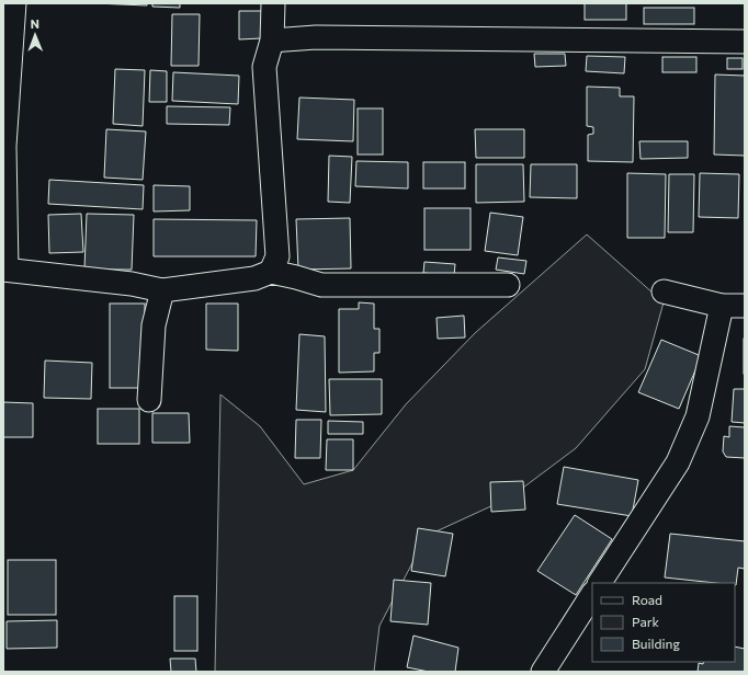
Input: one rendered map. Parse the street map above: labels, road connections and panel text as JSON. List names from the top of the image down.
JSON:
{
  "legend": ["Road", "Park", "Building"],
  "north": "top"
}
